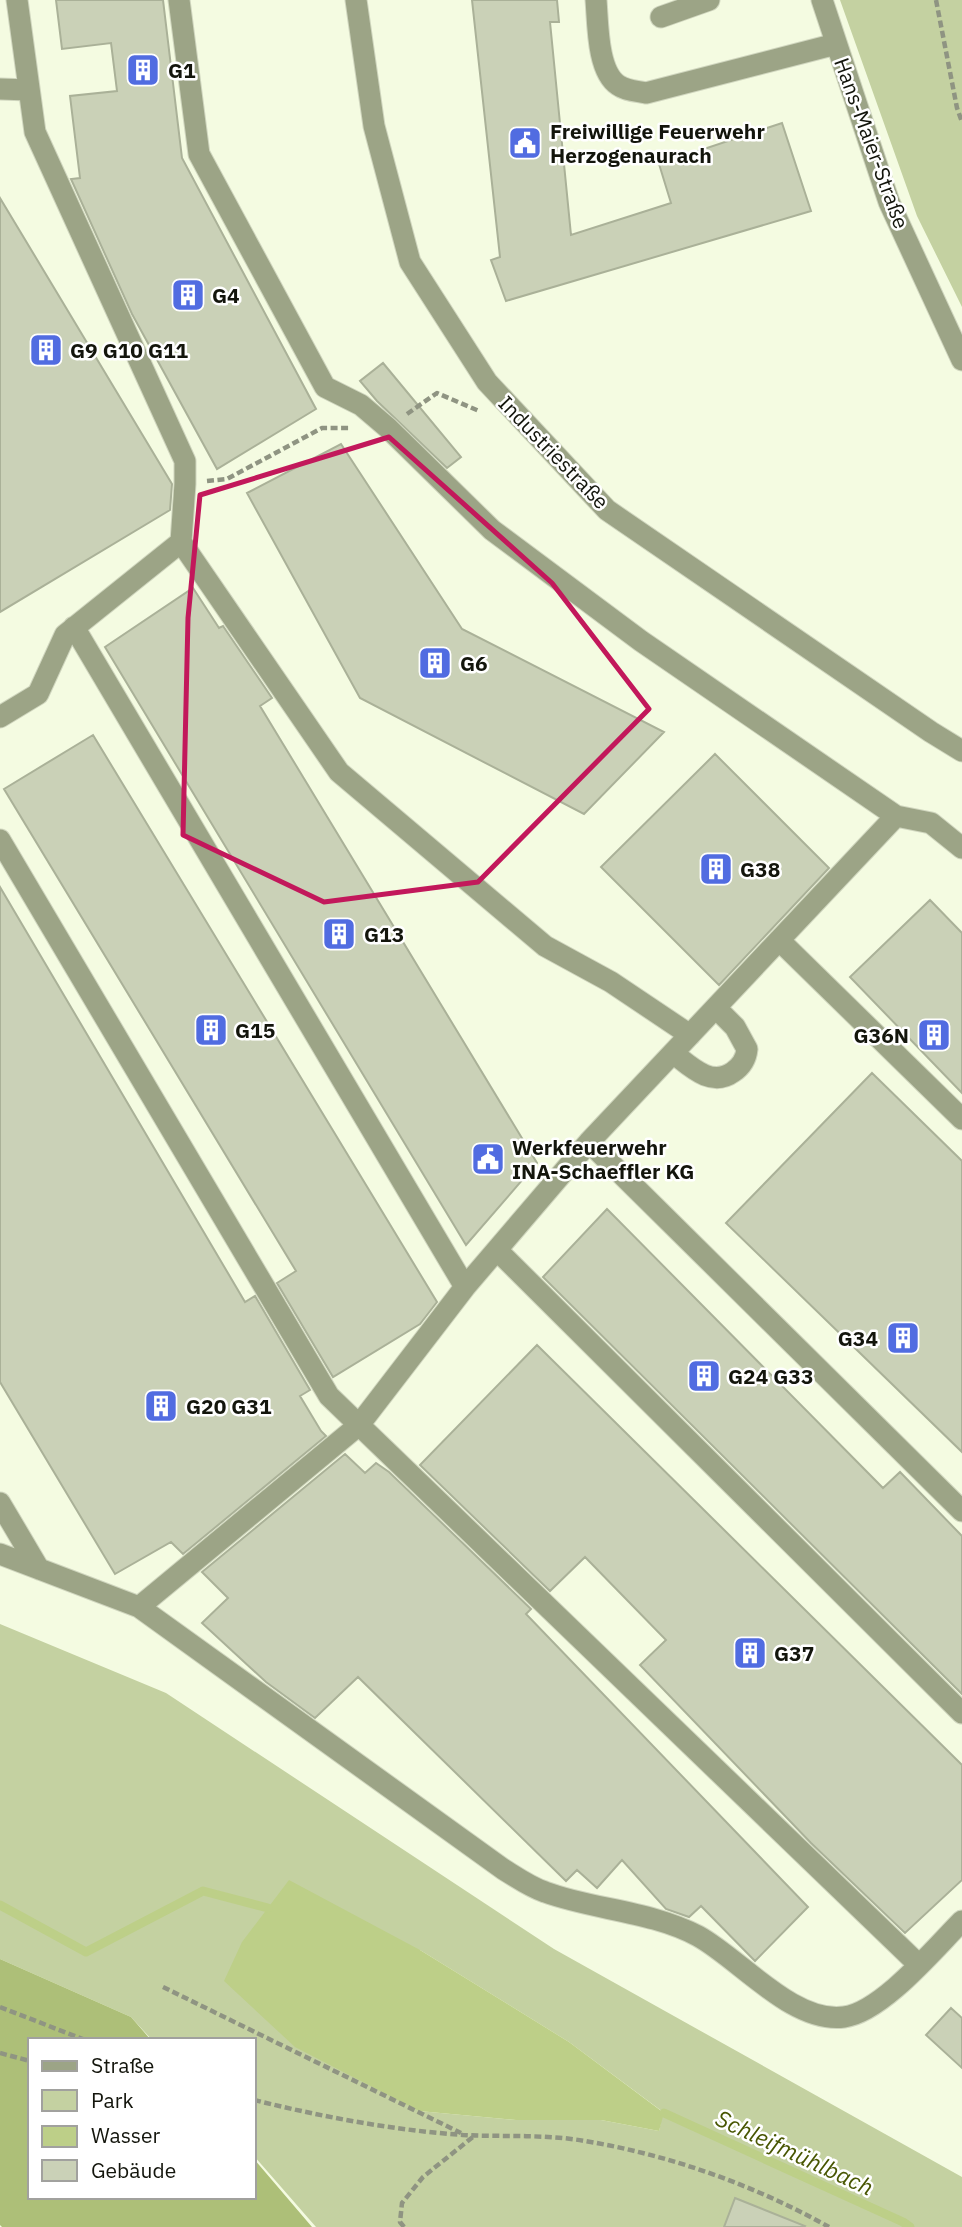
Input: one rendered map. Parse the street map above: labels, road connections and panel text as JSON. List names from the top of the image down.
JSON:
{
  "streets": {
    "street": ["Hans-Maier-Straße", "Industriestraße"]
  },
  "water": ["Schleifmühlbach"],
  "places": {
    "building": [
      "G1",
      "G4",
      "G9 G10 G11",
      "G6",
      "G38",
      "G13",
      "G15",
      "G36N",
      "G34",
      "G24 G33",
      "G20 G31",
      "G37"
    ],
    "public building": ["Freiwillige Feuerwehr Herzogenaurach", "Werkfeuerwehr INA-Schaeffler KG"]
  },
  "legend": [
    "Straße",
    "Park",
    "Wasser",
    "Gebäude"
  ]
}
